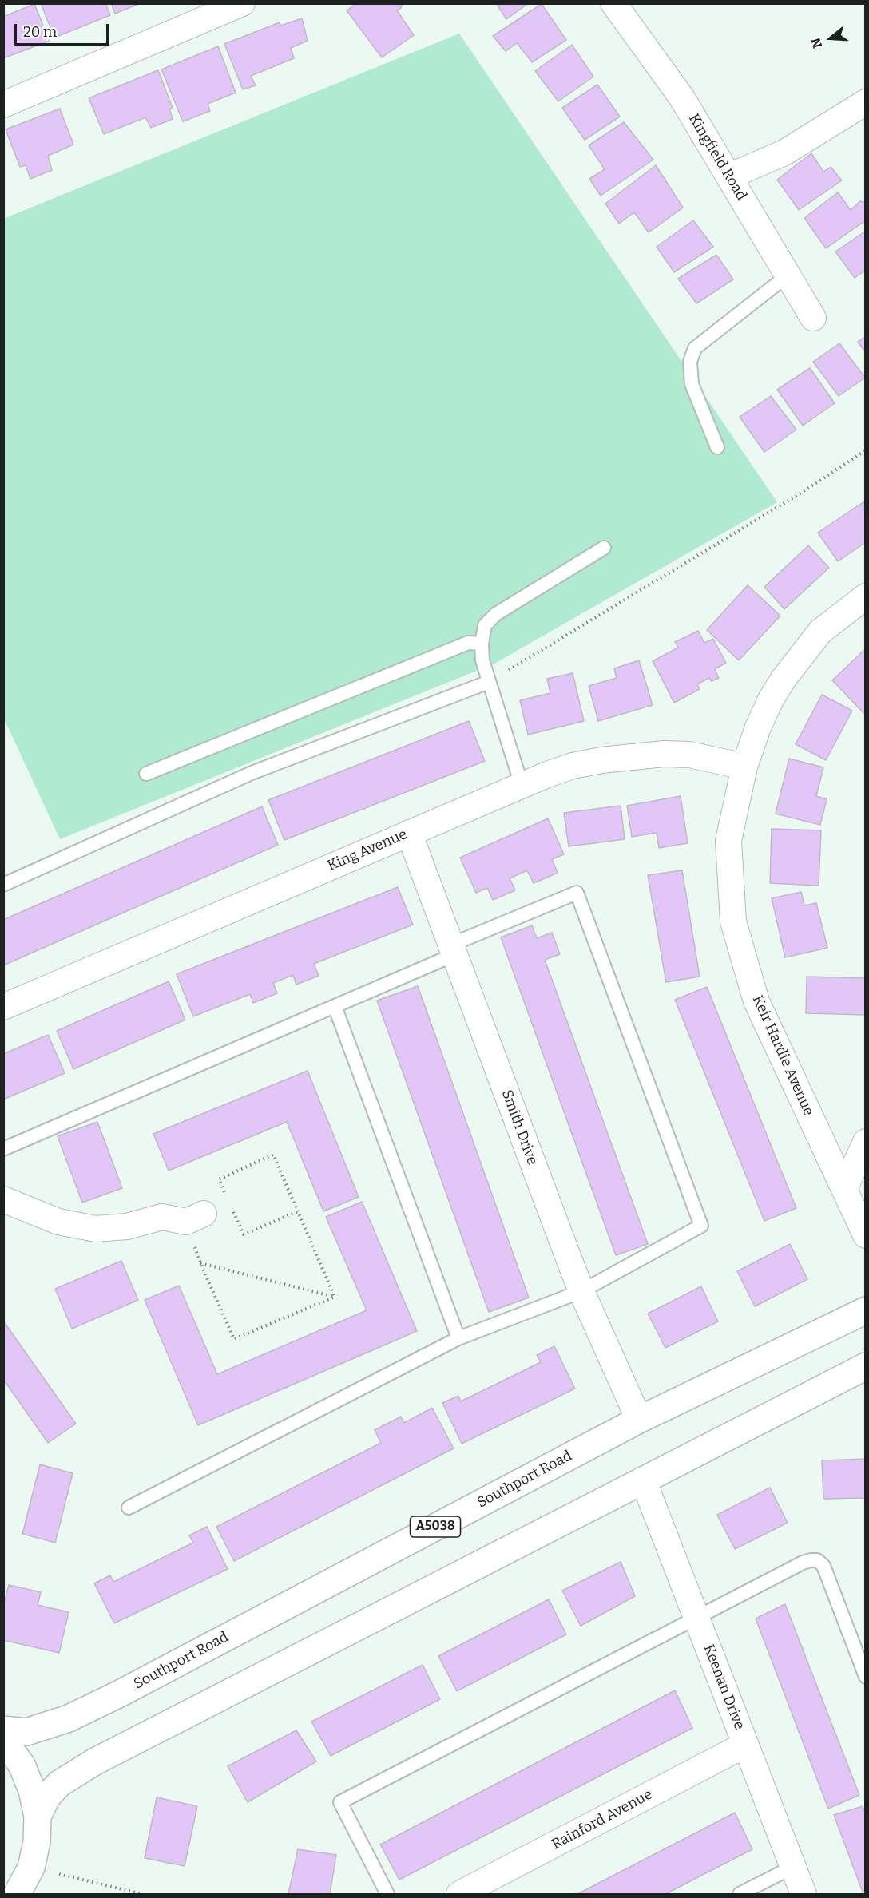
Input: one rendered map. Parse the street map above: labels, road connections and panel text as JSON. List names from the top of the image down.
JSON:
{
  "streets": {
    "main road": ["Southport Road", "A5038"],
    "street": [
      "Kingfield Road",
      "King Avenue",
      "Keir Hardie Avenue",
      "Smith Drive",
      "Keenan Drive",
      "Rainford Avenue"
    ]
  },
  "crossings": [
    ["King Avenue", "Keir Hardie Avenue"],
    ["King Avenue", "Smith Drive"],
    ["Smith Drive", "Southport Road"],
    ["Keenan Drive", "Rainford Avenue"]
  ],
  "scale_bar": "20 m",
  "north": "left"
}
